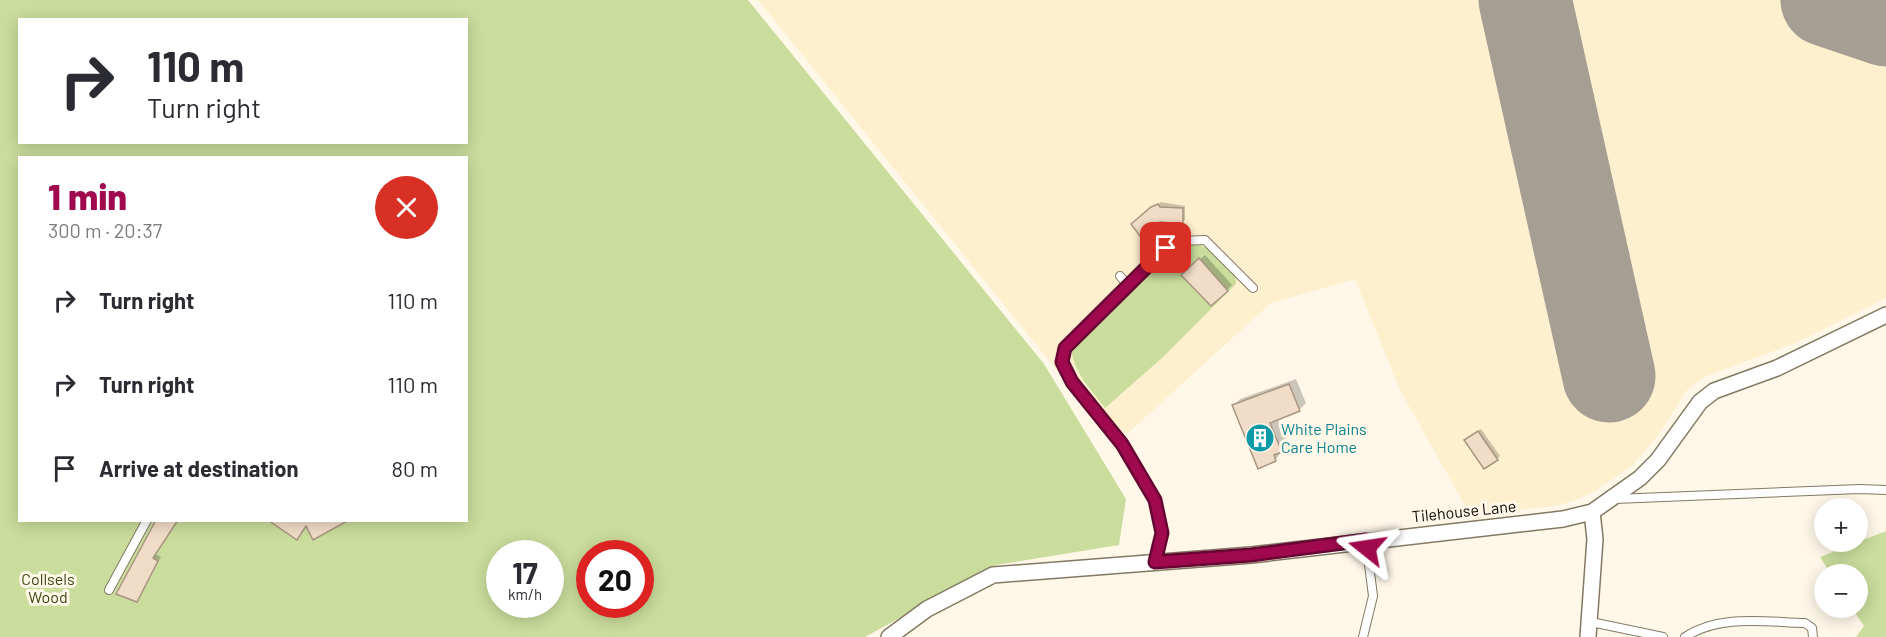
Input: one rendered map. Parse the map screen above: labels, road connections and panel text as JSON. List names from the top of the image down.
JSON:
{
  "streets": {
    "street": ["Tilehouse Lane"]
  },
  "parks": ["Collsels Wood"],
  "places": {
    "building": ["White Plains Care Home"]
  },
  "page": {
    "turn": ["110 m", "Turn right"],
    "heading": ["1 min", "300 m · 20:37"],
    "list": [
      {
        "name": "Turn right",
        "value": "110 m"
      },
      {
        "name": "Turn right",
        "value": "110 m"
      },
      {
        "name": "Arrive at destination",
        "value": "80 m"
      }
    ],
    "map_buttons": ["+", "−"],
    "speed": "17 km/h",
    "limit": "20"
  }
}
